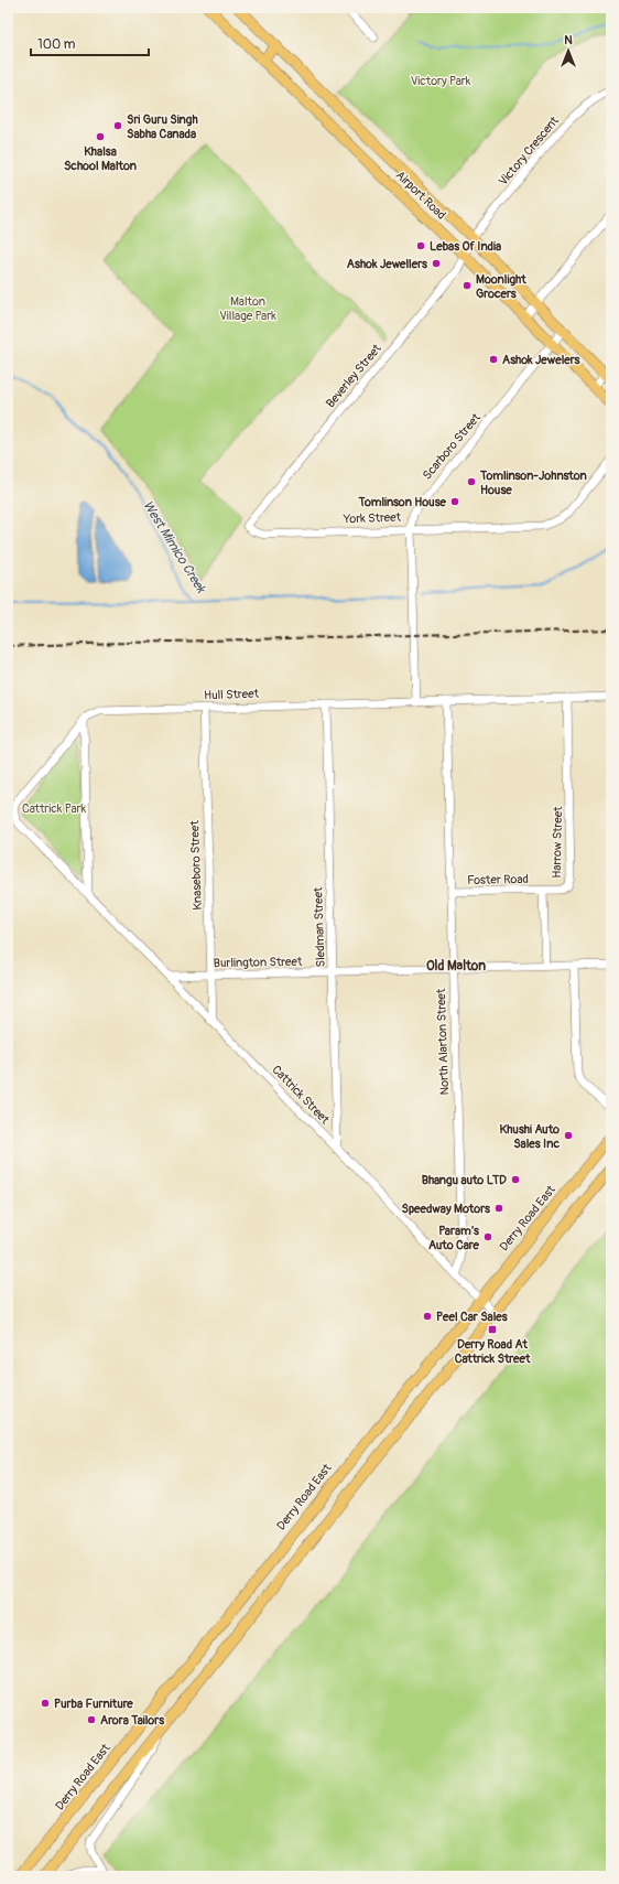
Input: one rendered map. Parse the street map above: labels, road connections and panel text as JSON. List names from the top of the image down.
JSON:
{
  "streets": {
    "main road": ["Airport Road", "Derry Road East"],
    "street": [
      "Victory Crescent",
      "Beverley Street",
      "Scarboro Street",
      "York Street",
      "Hull Street",
      "Harrow Street",
      "Knaseboro Street",
      "Foster Road",
      "Sledman Street",
      "Burlington Street",
      "North Alarton Street",
      "Cattrick Street"
    ]
  },
  "crossings": [
    ["Victory Crescent", "Airport Road"],
    ["Victory Crescent", "Beverley Street"],
    ["Airport Road", "Beverley Street"],
    ["Airport Road", "Scarboro Street"],
    ["Beverley Street", "York Street"],
    ["Scarboro Street", "York Street"],
    ["Scarboro Street", "Hull Street"],
    ["Hull Street", "Harrow Street"],
    ["Hull Street", "Knaseboro Street"],
    ["Hull Street", "Sledman Street"],
    ["Hull Street", "North Alarton Street"],
    ["Hull Street", "Cattrick Street"],
    ["Harrow Street", "Foster Road"],
    ["Harrow Street", "Burlington Street"],
    ["Knaseboro Street", "Burlington Street"],
    ["Knaseboro Street", "Cattrick Street"],
    ["Foster Road", "North Alarton Street"],
    ["Sledman Street", "Burlington Street"],
    ["Sledman Street", "Cattrick Street"],
    ["Burlington Street", "North Alarton Street"],
    ["Burlington Street", "Cattrick Street"],
    ["North Alarton Street", "Cattrick Street"],
    ["Cattrick Street", "Derry Road East"]
  ],
  "districts": ["Old Malton"],
  "water": ["West Mimico Creek"],
  "parks": ["Victory Park", "Malton Village Park", "Cattrick Park"],
  "places": {
    "other": [
      "Sri Guru Singh Sabha Canada",
      "Khalsa School Malton",
      "Lebas Of India",
      "Ashok Jewellers",
      "Moonlight Grocers",
      "Ashok Jewelers",
      "Tomlinson-Johnston House",
      "Tomlinson House",
      "Khushi Auto Sales Inc",
      "Bhangu auto LTD",
      "Speedway Motors",
      "Param’s Auto Care",
      "Peel Car Sales",
      "Purba Furniture",
      "Arora Tailors"
    ],
    "transit": ["Derry Road At Cattrick Street"]
  },
  "scale_bar": "100 m",
  "north": "top"
}
